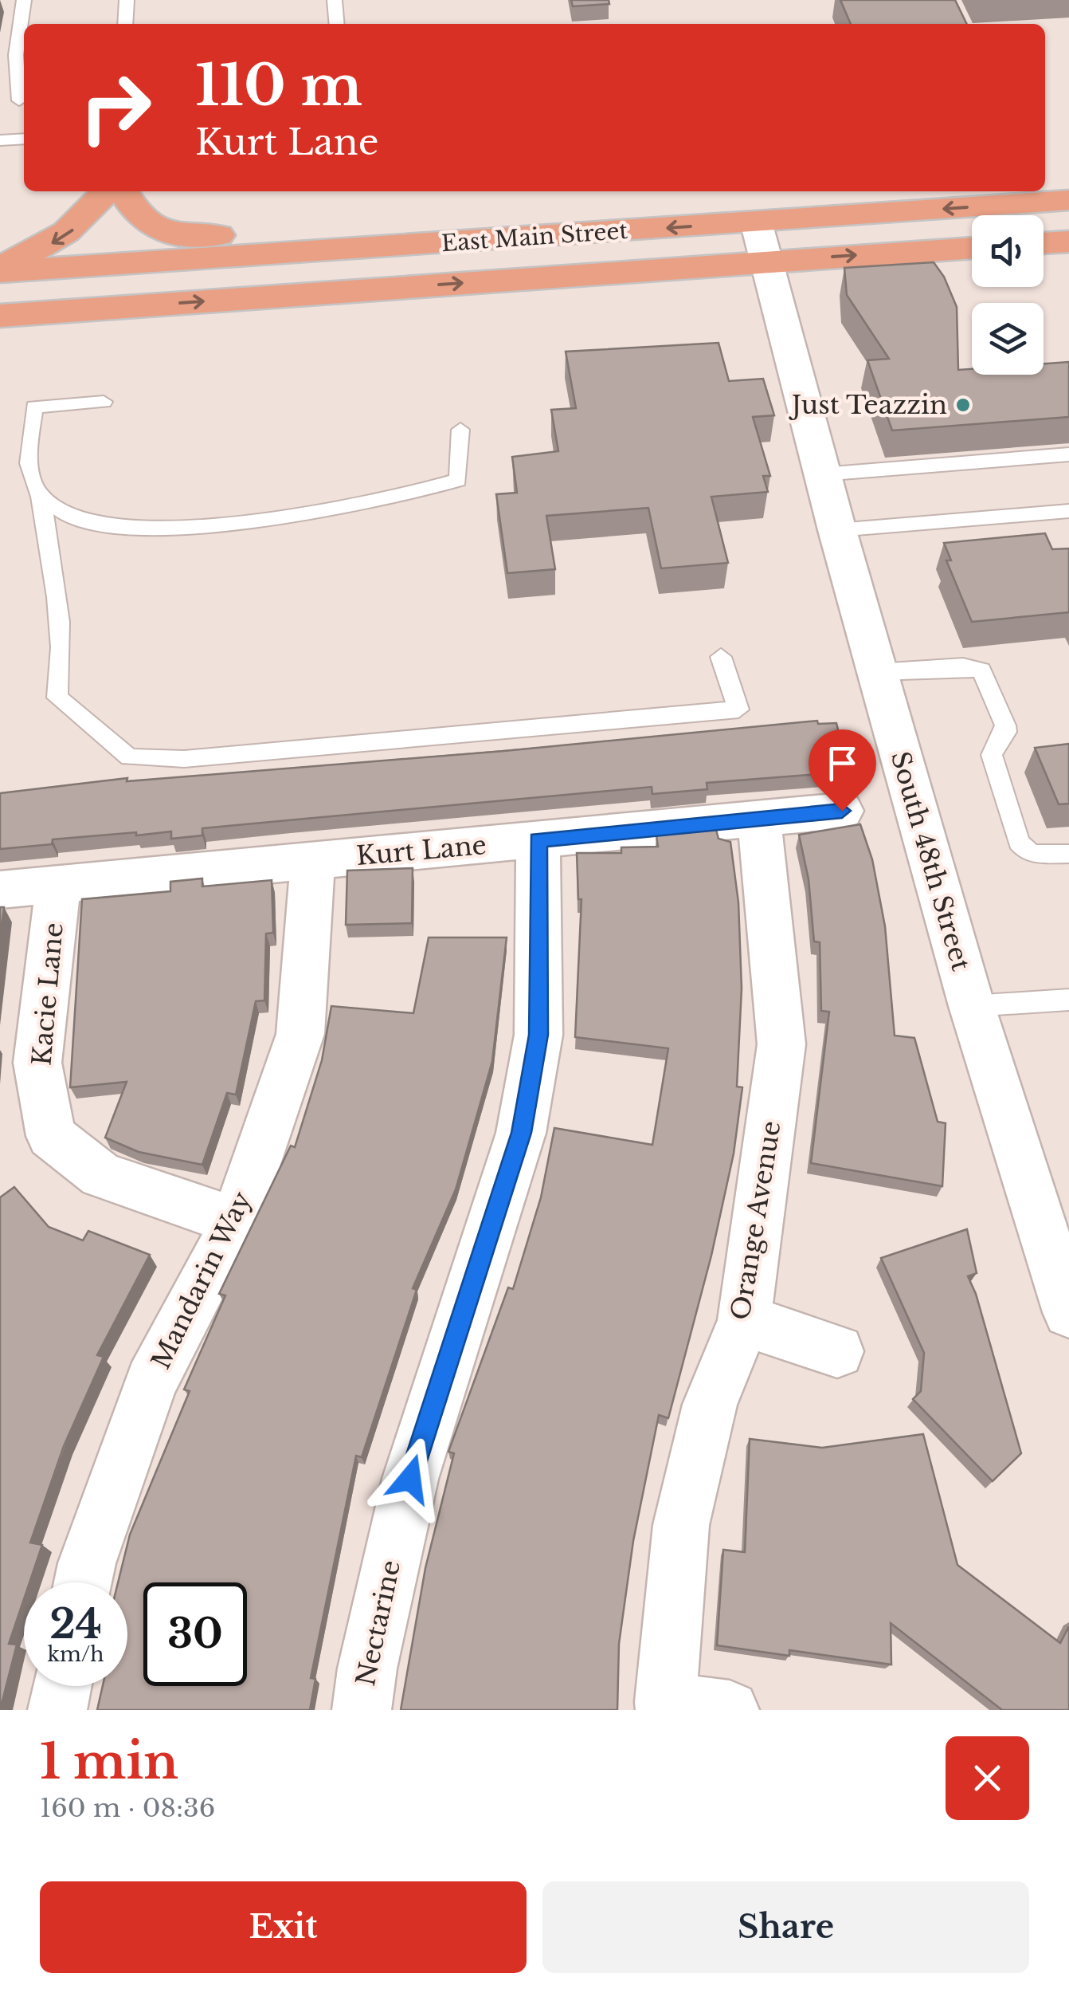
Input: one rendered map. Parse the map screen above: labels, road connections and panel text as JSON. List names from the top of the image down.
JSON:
{
  "streets": {
    "main road": ["East Main Street"],
    "street": [
      "Kurt Lane",
      "South 48th Street",
      "Kacie Lane",
      "Orange Avenue",
      "Mandarin Way",
      "Nectarine"
    ]
  },
  "crossings": [
    ["East Main Street", "South 48th Street"],
    ["Kurt Lane", "Kacie Lane"],
    ["Kurt Lane", "Orange Avenue"],
    ["Kurt Lane", "Mandarin Way"],
    ["Kurt Lane", "Nectarine"],
    ["Kacie Lane", "Mandarin Way"]
  ],
  "places": ["Just Teazzin"],
  "page": {
    "turn": ["110 m", "Kurt Lane"],
    "speed": "24 km/h",
    "limit": "30",
    "heading": ["1 min", "160 m · 08:36"],
    "buttons": ["Exit", "Share"]
  }
}
